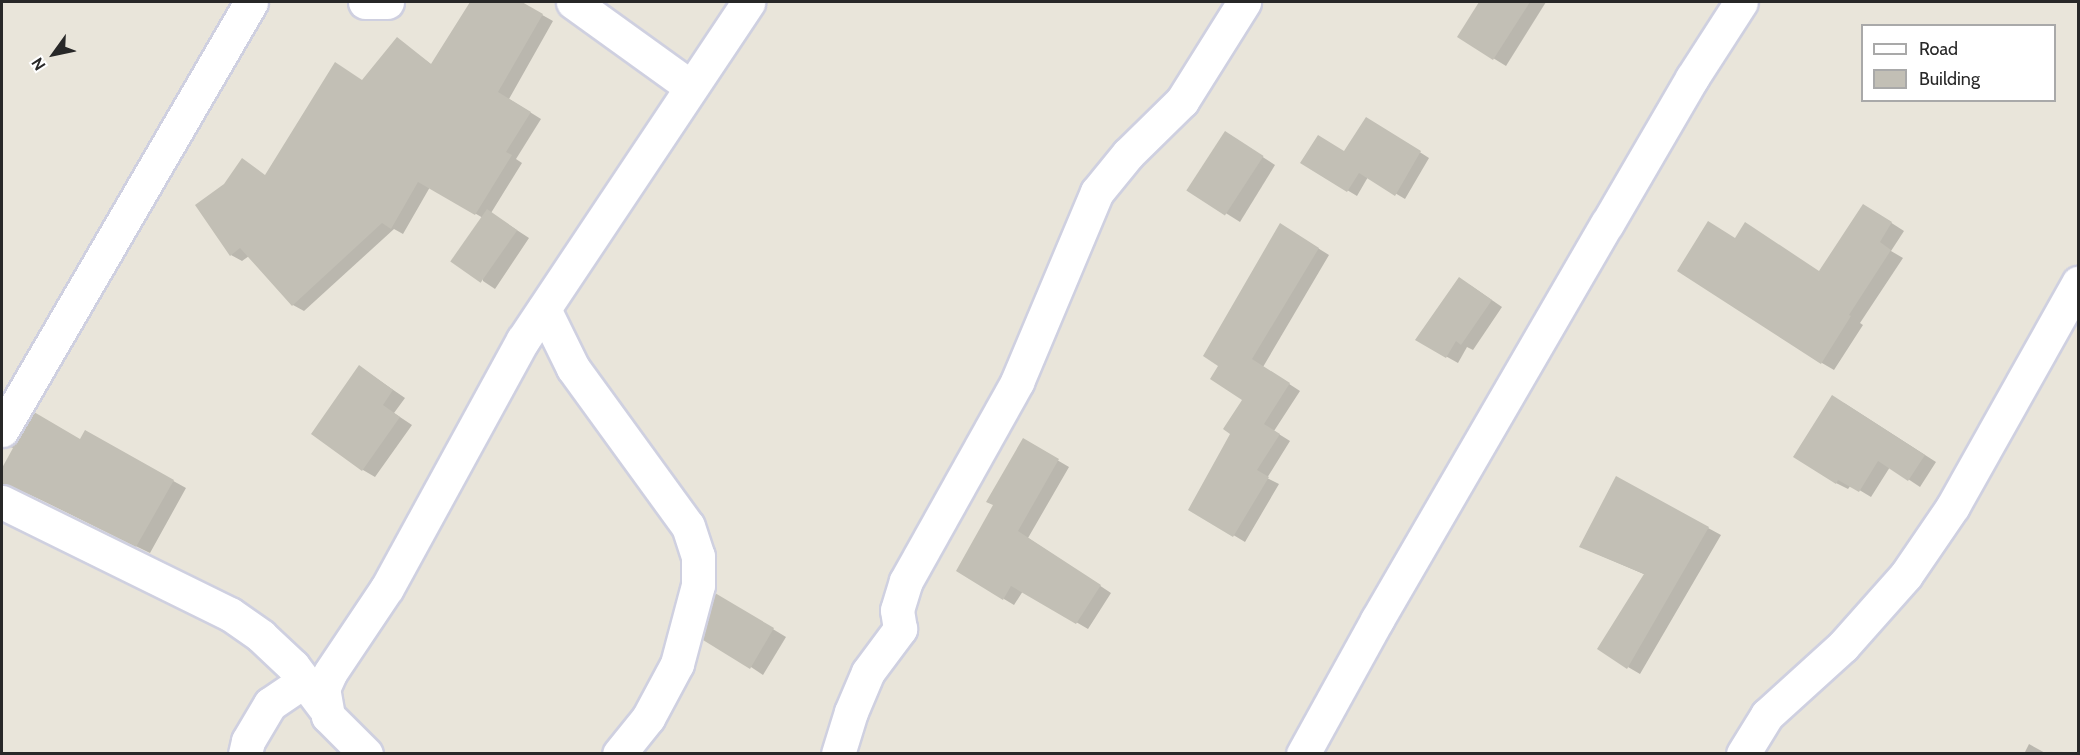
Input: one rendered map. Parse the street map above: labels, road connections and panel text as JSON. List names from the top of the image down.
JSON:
{
  "legend": ["Road", "Building"],
  "north": "bottom left"
}
